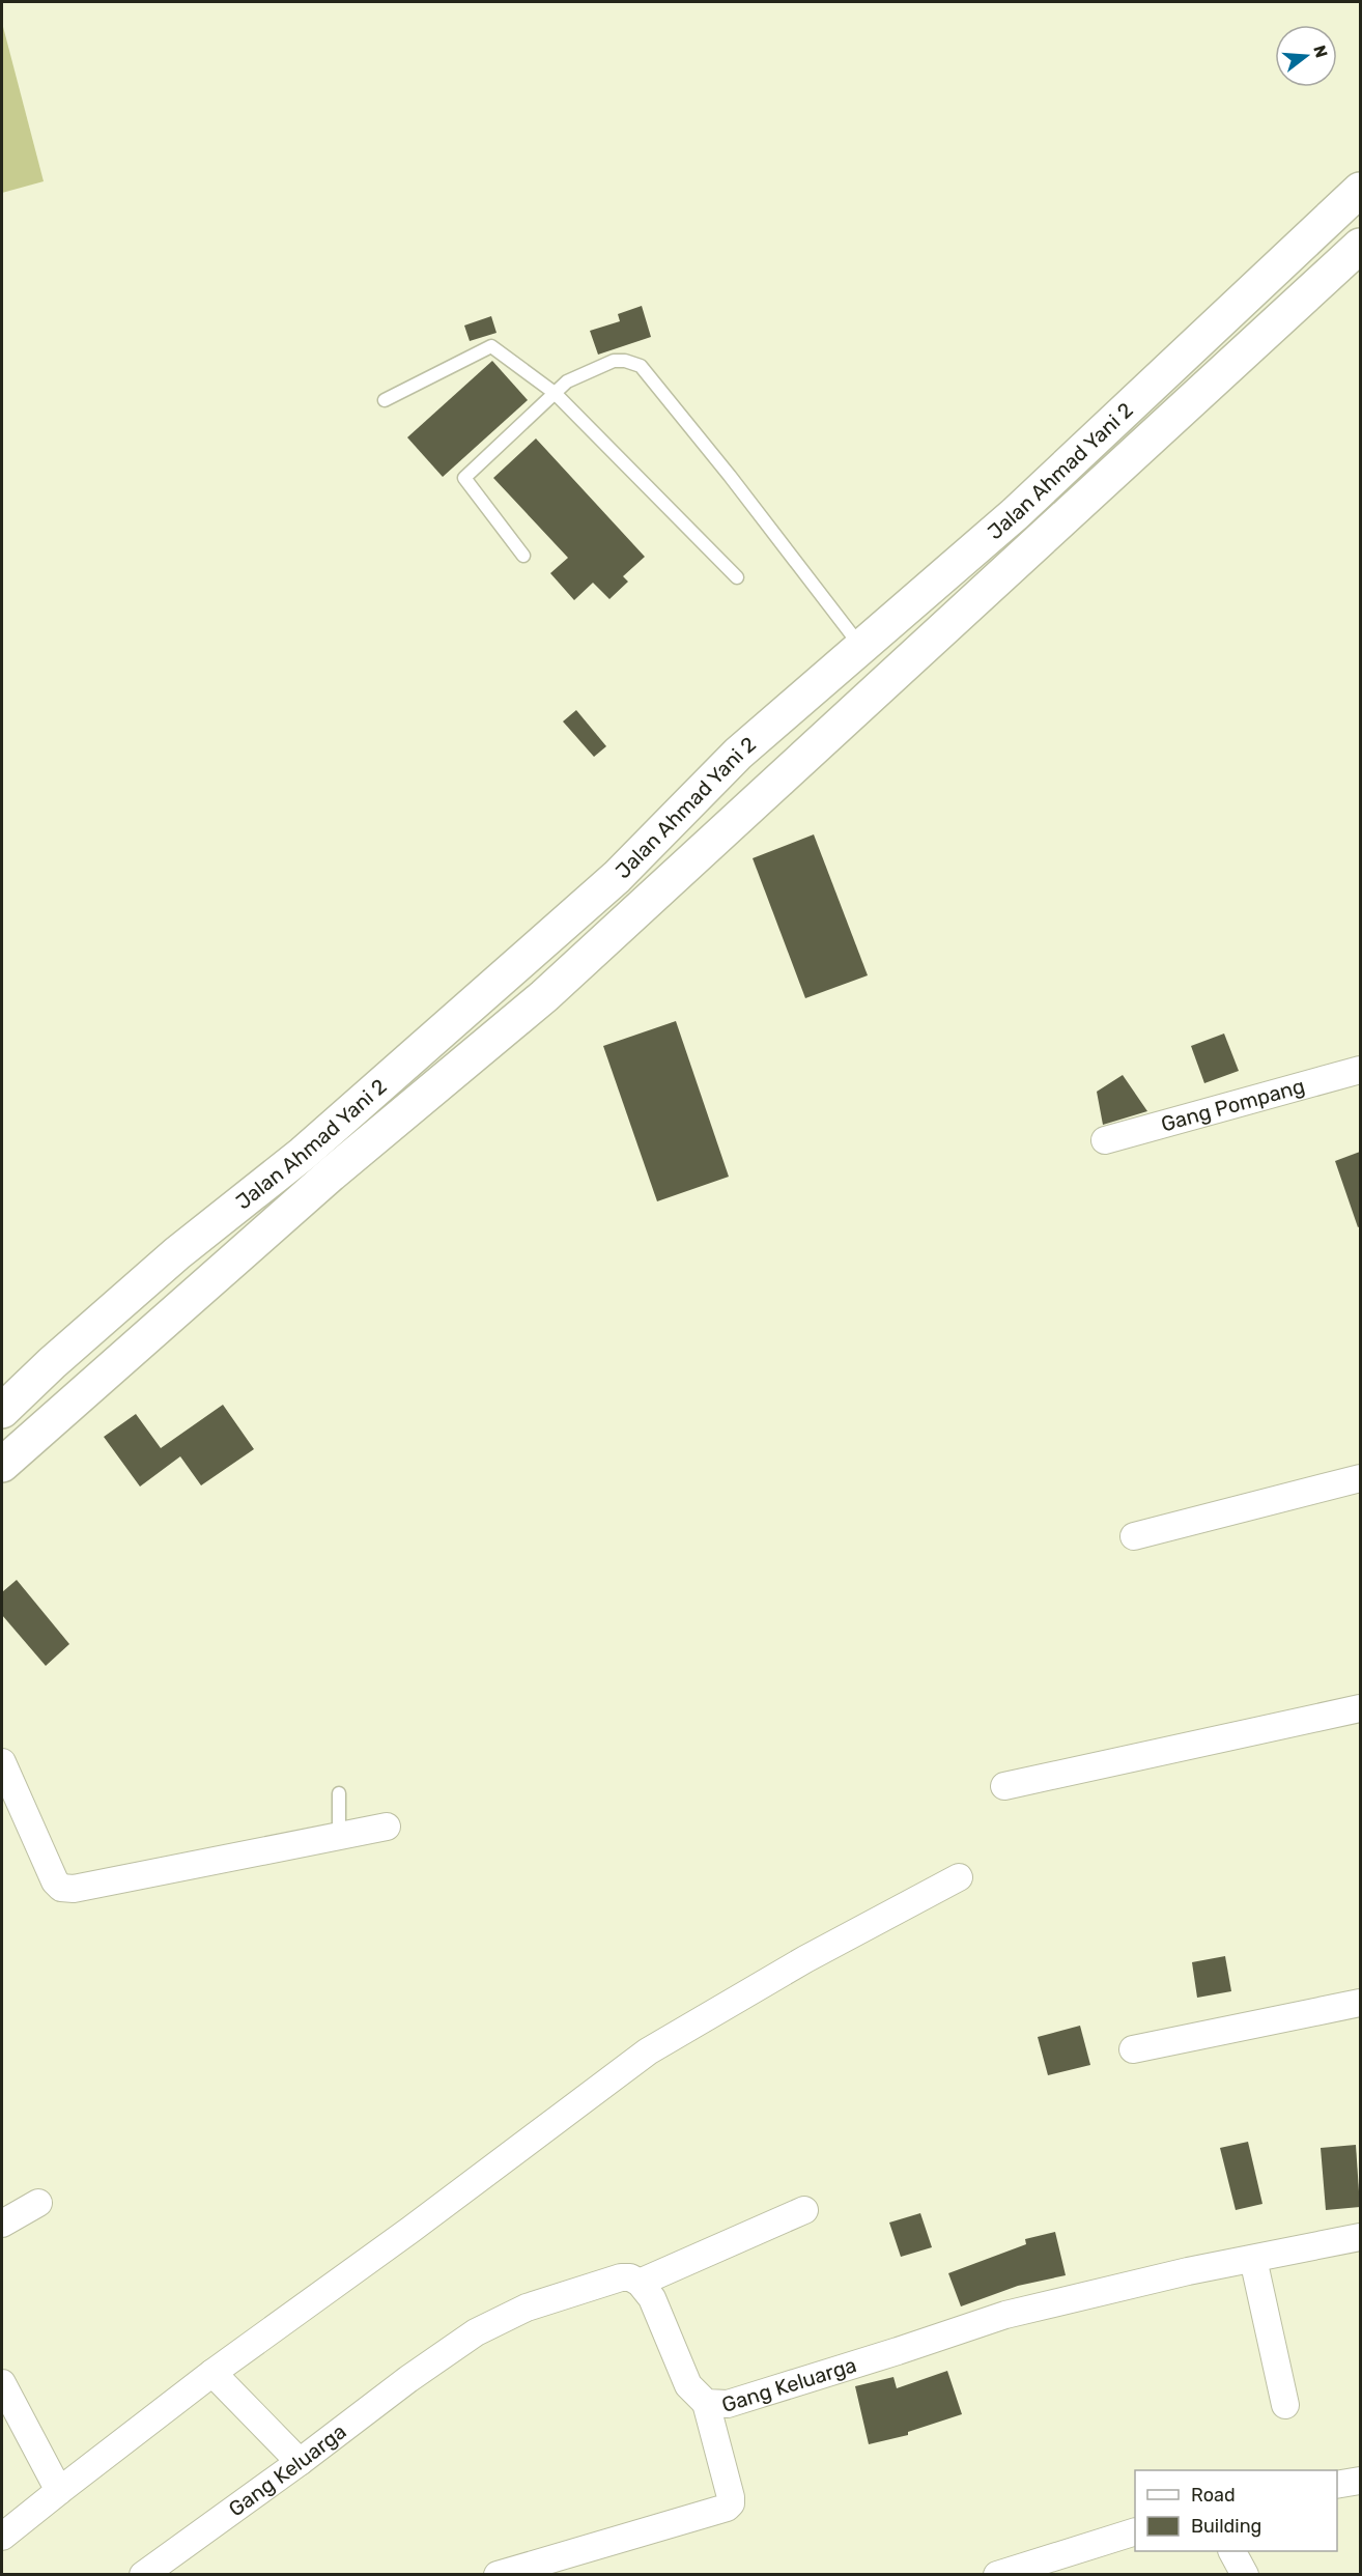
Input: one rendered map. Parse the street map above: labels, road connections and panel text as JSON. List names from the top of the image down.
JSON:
{
  "streets": {
    "highway": ["Jalan Ahmad Yani 2"],
    "street": ["Gang Pompang", "Gang Keluarga"]
  },
  "legend": ["Road", "Building"],
  "north": "right"
}
